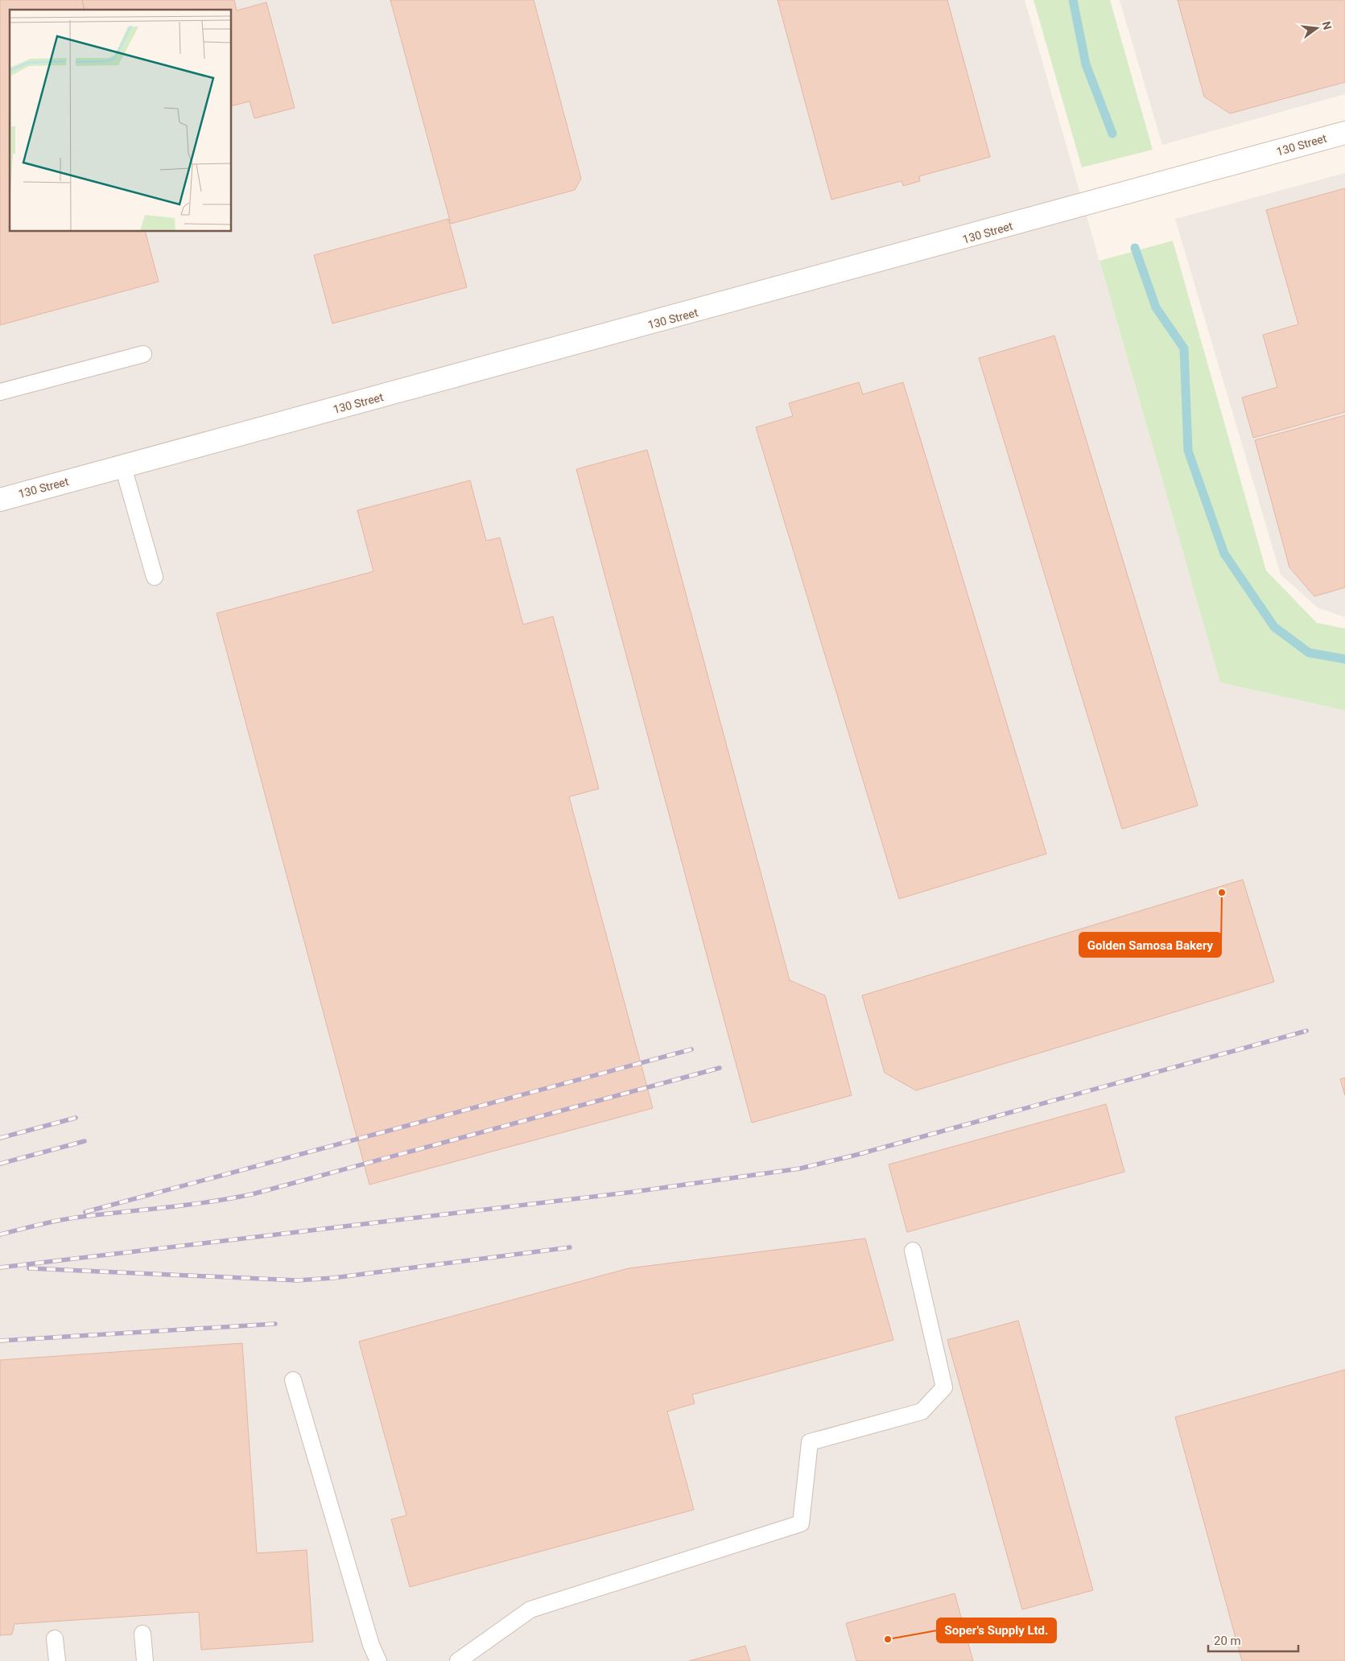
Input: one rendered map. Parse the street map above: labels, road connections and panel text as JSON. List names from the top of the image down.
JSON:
{
  "streets": {
    "street": ["130 Street"]
  },
  "places": ["Golden Samosa Bakery", "Soper's Supply Ltd."],
  "scale_bar": "20 m",
  "north": "right"
}
